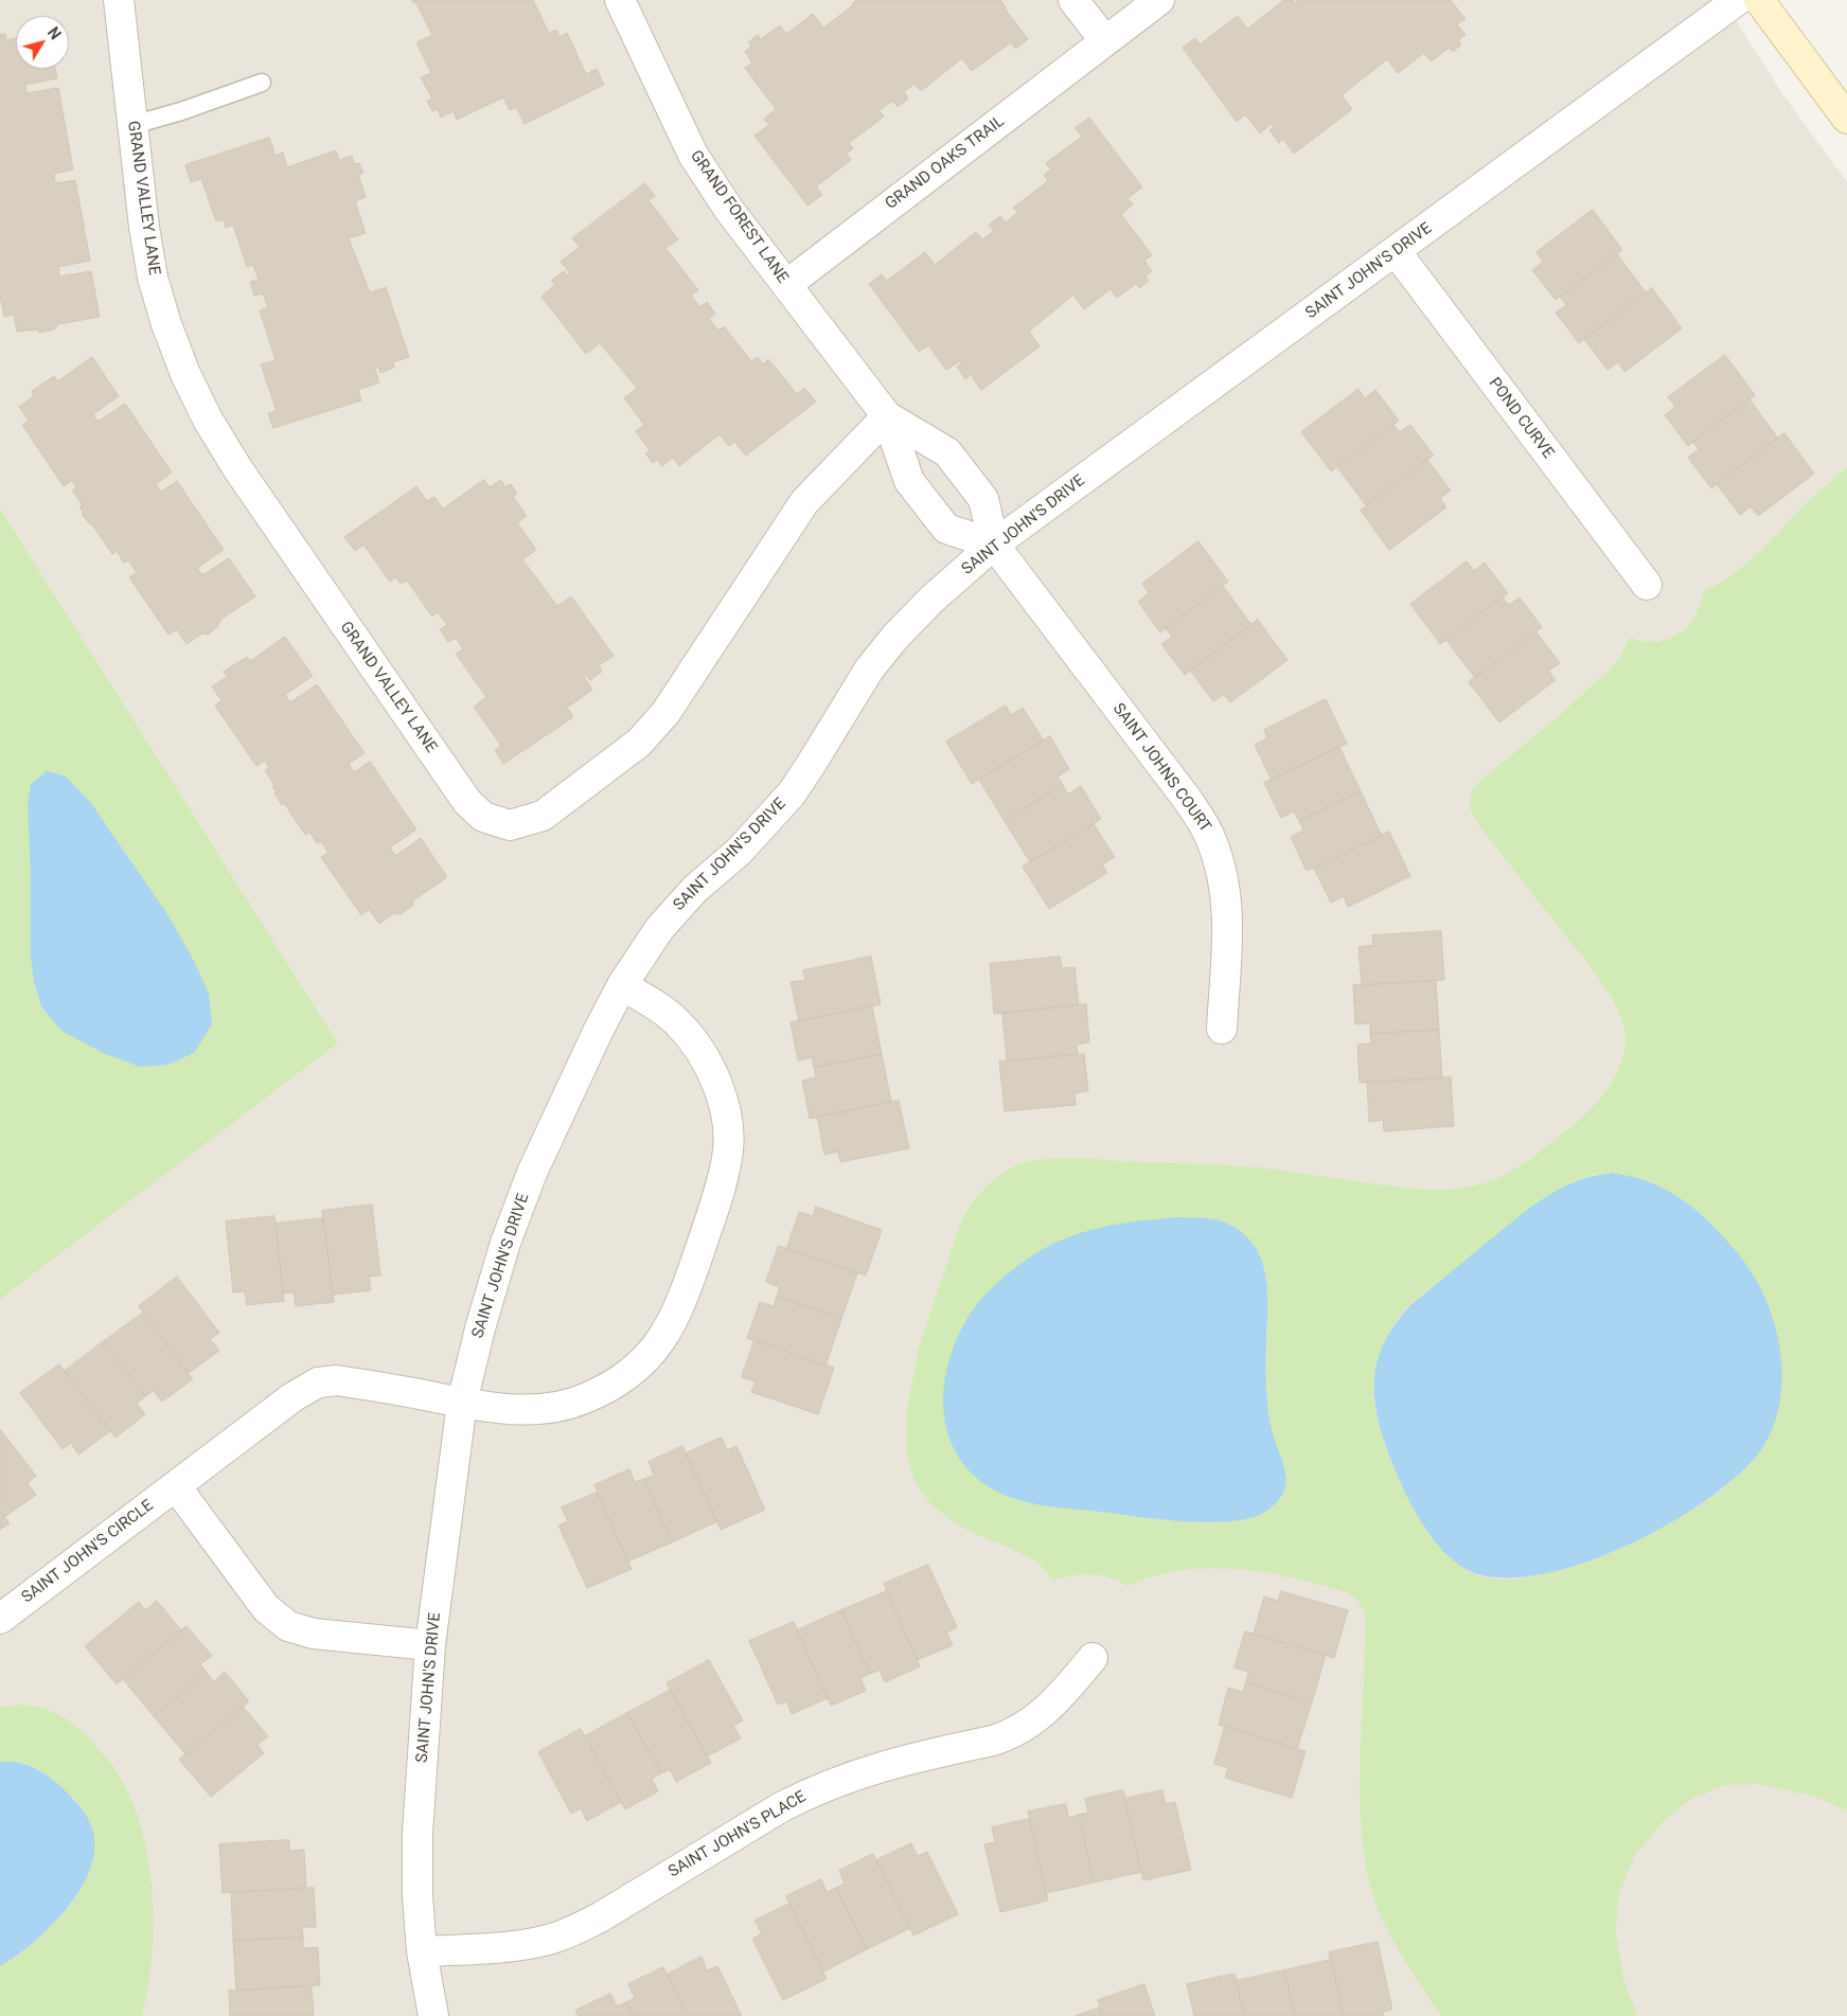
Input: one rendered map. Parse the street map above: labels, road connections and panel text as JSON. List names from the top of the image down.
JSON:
{
  "streets": {
    "street": [
      "GRAND OAKS TRAIL",
      "GRAND VALLEY LANE",
      "GRAND FOREST LANE",
      "SAINT JOHN'S DRIVE",
      "POND CURVE",
      "SAINT JOHNS COURT",
      "SAINT JOHN'S CIRCLE",
      "SAINT JOHN'S PLACE"
    ]
  },
  "crossings": [
    ["GRAND OAKS TRAIL", "GRAND FOREST LANE"],
    ["GRAND VALLEY LANE", "GRAND FOREST LANE"],
    ["GRAND FOREST LANE", "SAINT JOHN'S DRIVE"],
    ["GRAND FOREST LANE", "SAINT JOHNS COURT"],
    ["SAINT JOHN'S DRIVE", "POND CURVE"],
    ["SAINT JOHN'S DRIVE", "SAINT JOHNS COURT"],
    ["SAINT JOHN'S DRIVE", "SAINT JOHN'S CIRCLE"],
    ["SAINT JOHN'S DRIVE", "SAINT JOHN'S PLACE"]
  ],
  "north": "top right"
}
